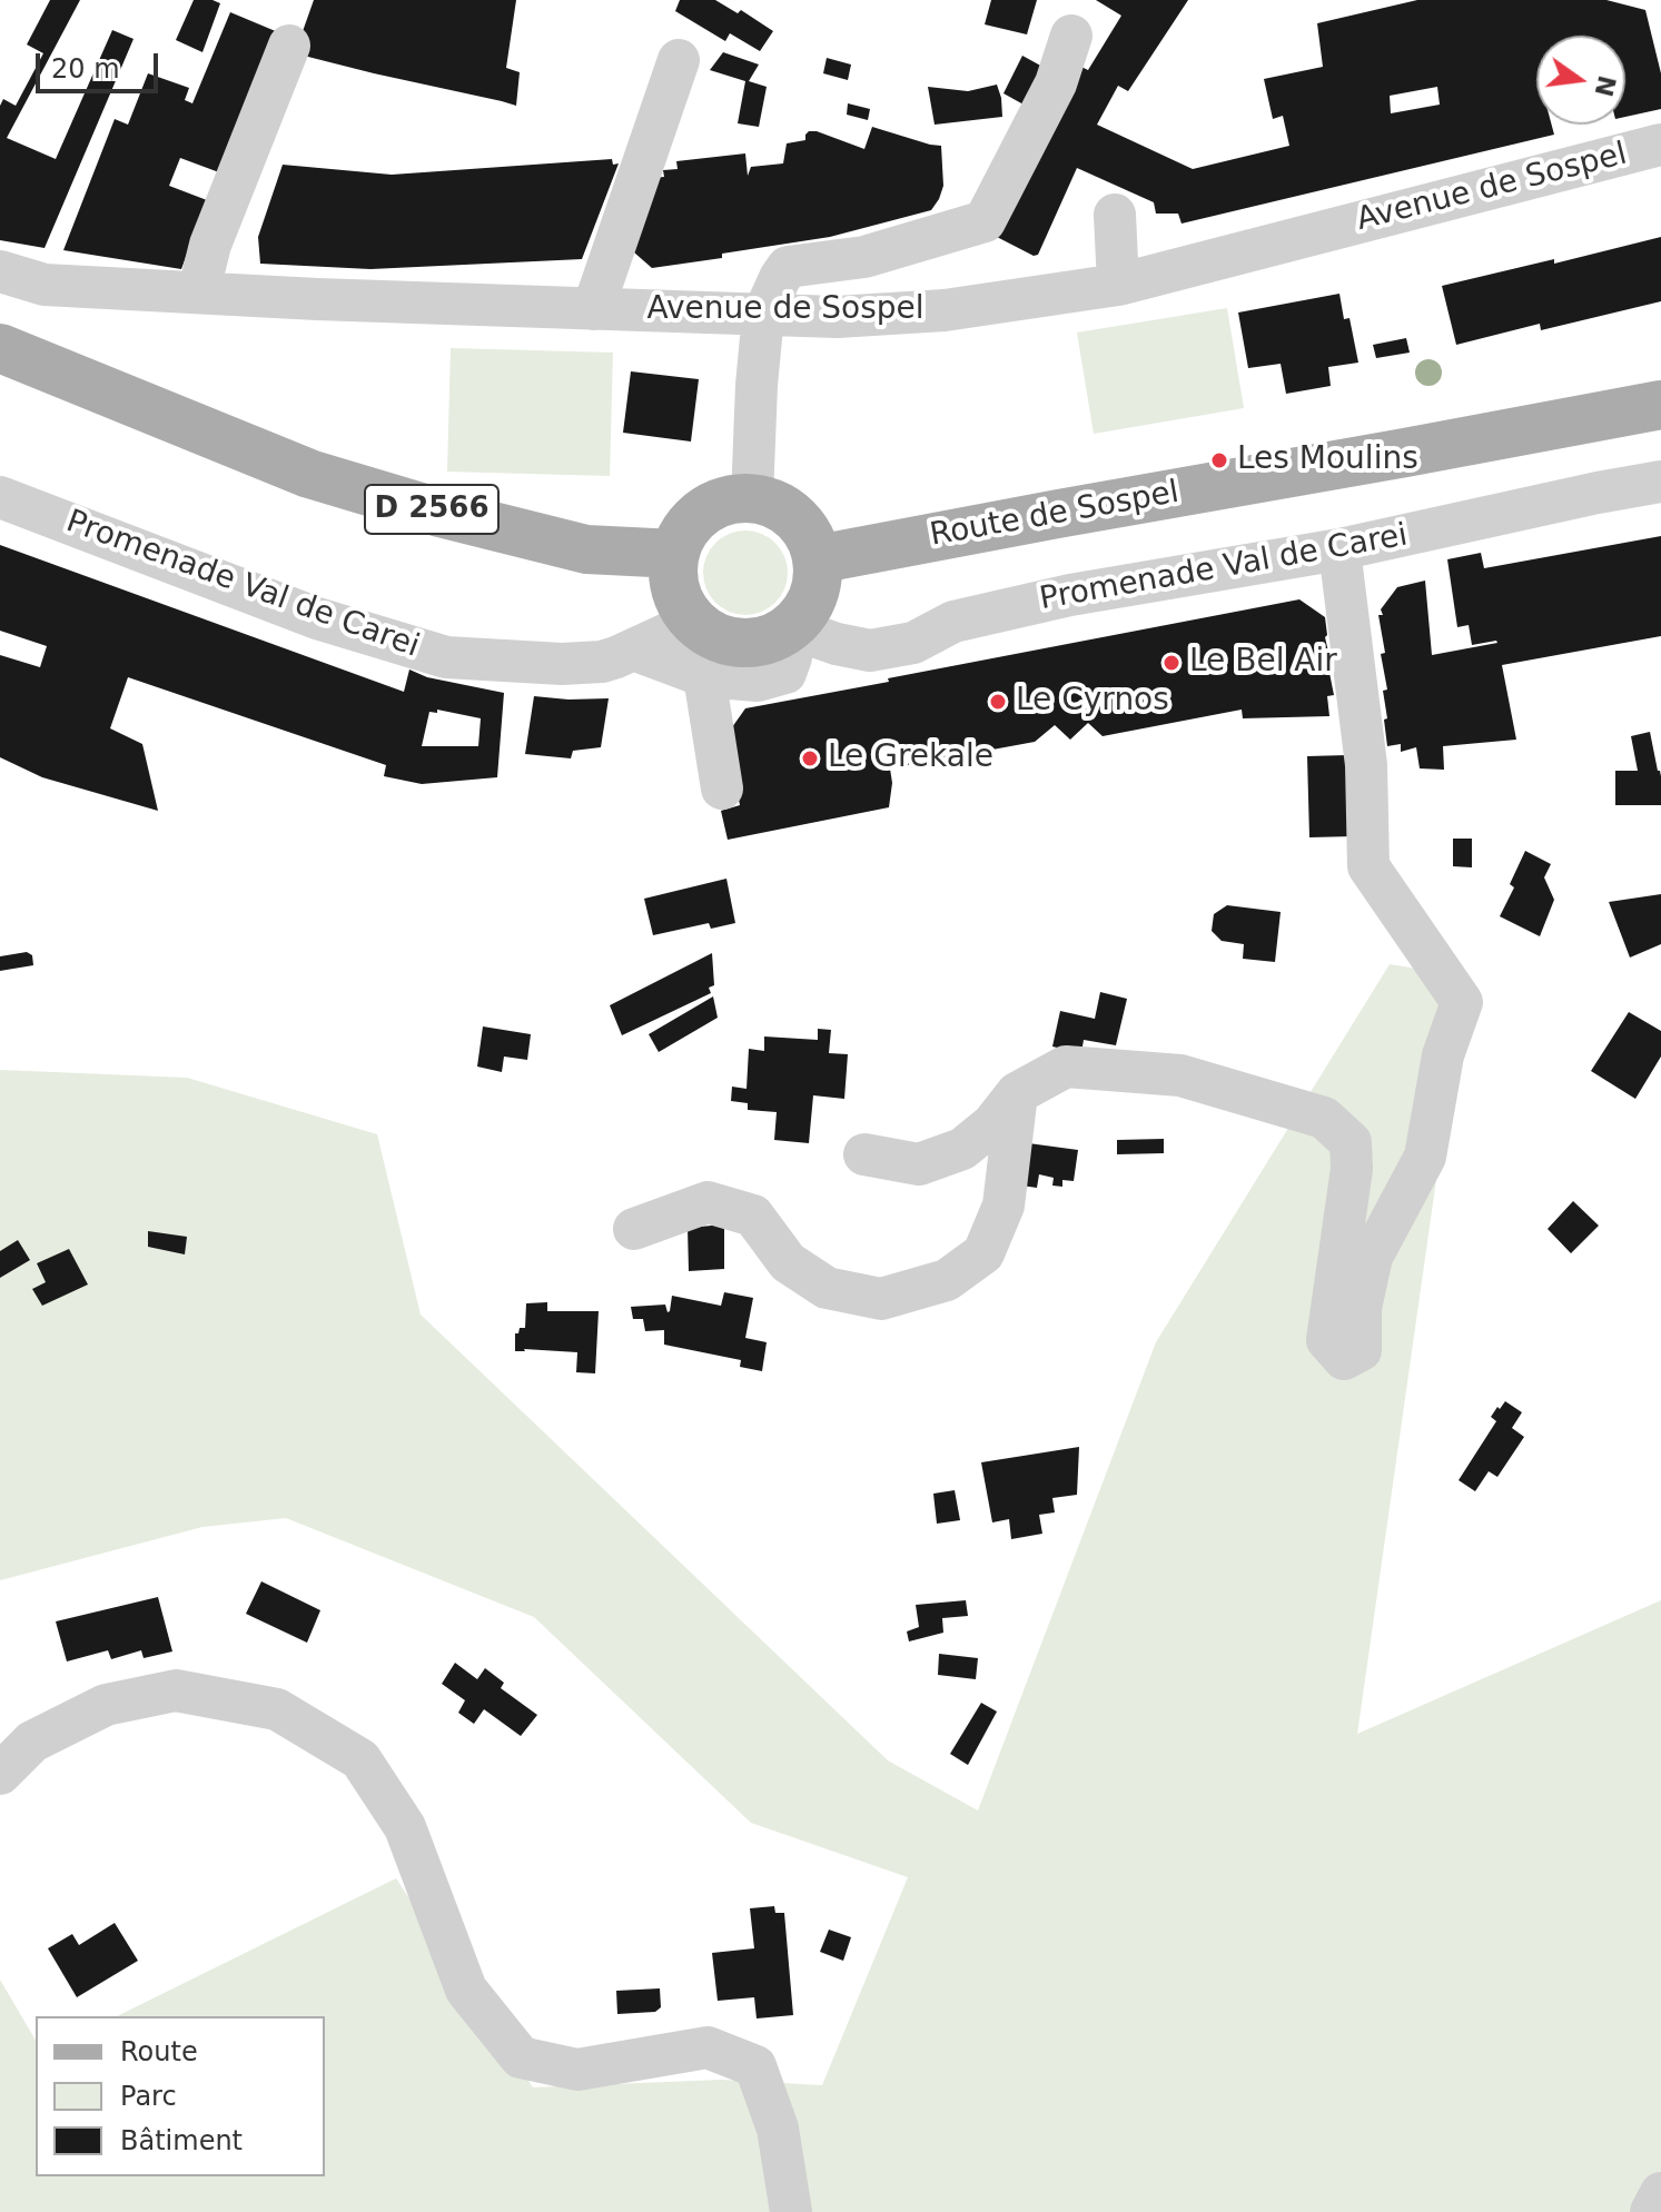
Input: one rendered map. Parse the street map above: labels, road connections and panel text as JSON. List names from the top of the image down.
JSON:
{
  "streets": {
    "main road": ["D 2566", "Route de Sospel"],
    "street": ["Avenue de Sospel", "Promenade Val de Carei"]
  },
  "crossings": [
    ["D 2566", "Route de Sospel"],
    ["D 2566", "Promenade Val de Carei"],
    ["Route de Sospel", "Promenade Val de Carei"]
  ],
  "places": [
    "Les Moulins",
    "Le Bel Air",
    "Le Cyrnos",
    "Le Grekale"
  ],
  "legend": ["Route", "Parc", "Bâtiment"],
  "scale_bar": "20 m",
  "north": "right"
}
